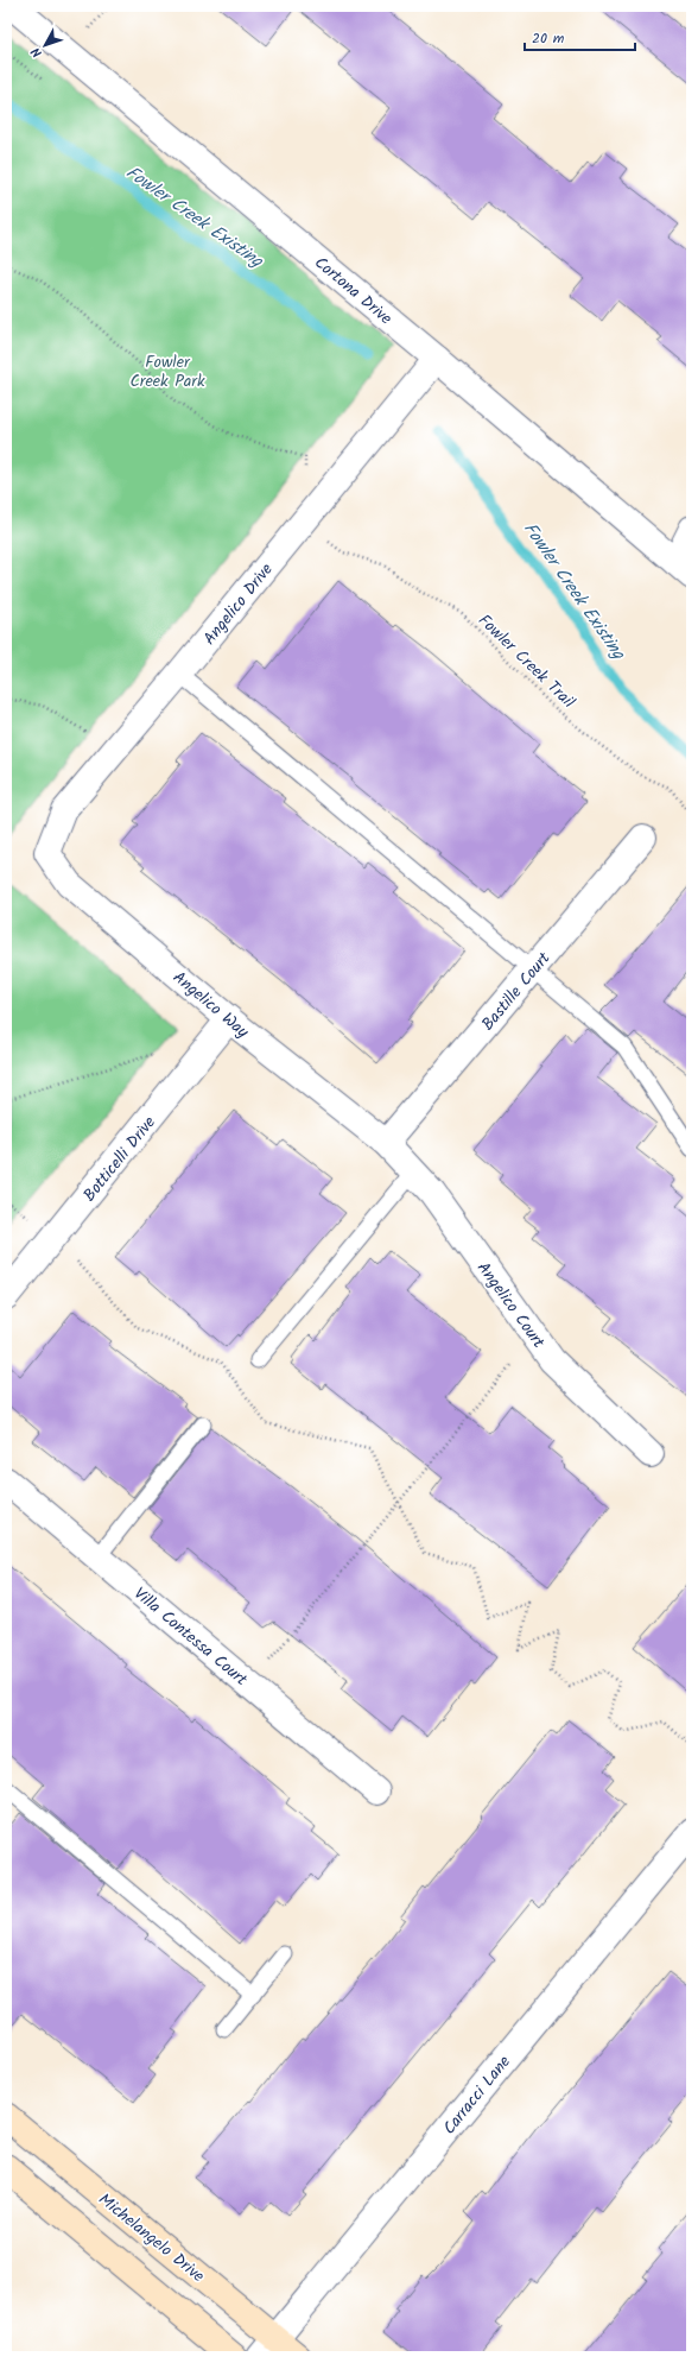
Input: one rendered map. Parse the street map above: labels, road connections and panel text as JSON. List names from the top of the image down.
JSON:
{
  "streets": {
    "street": [
      "Cortona Drive",
      "Angelico Drive",
      "Bastille Court",
      "Angelico Way",
      "Botticelli Drive",
      "Angelico Court",
      "Villa Contessa Court",
      "Carracci Lane",
      "Michelangelo Drive"
    ],
    "path": ["Fowler Creek Trail"]
  },
  "crossings": [
    ["Cortona Drive", "Angelico Drive"],
    ["Angelico Drive", "Angelico Way"],
    ["Bastille Court", "Angelico Way"],
    ["Bastille Court", "Angelico Court"],
    ["Angelico Way", "Botticelli Drive"],
    ["Angelico Way", "Angelico Court"],
    ["Carracci Lane", "Michelangelo Drive"]
  ],
  "water": ["Fowler Creek Existing"],
  "parks": ["Fowler Creek Park"],
  "scale_bar": "20 m",
  "north": "bottom left"
}
